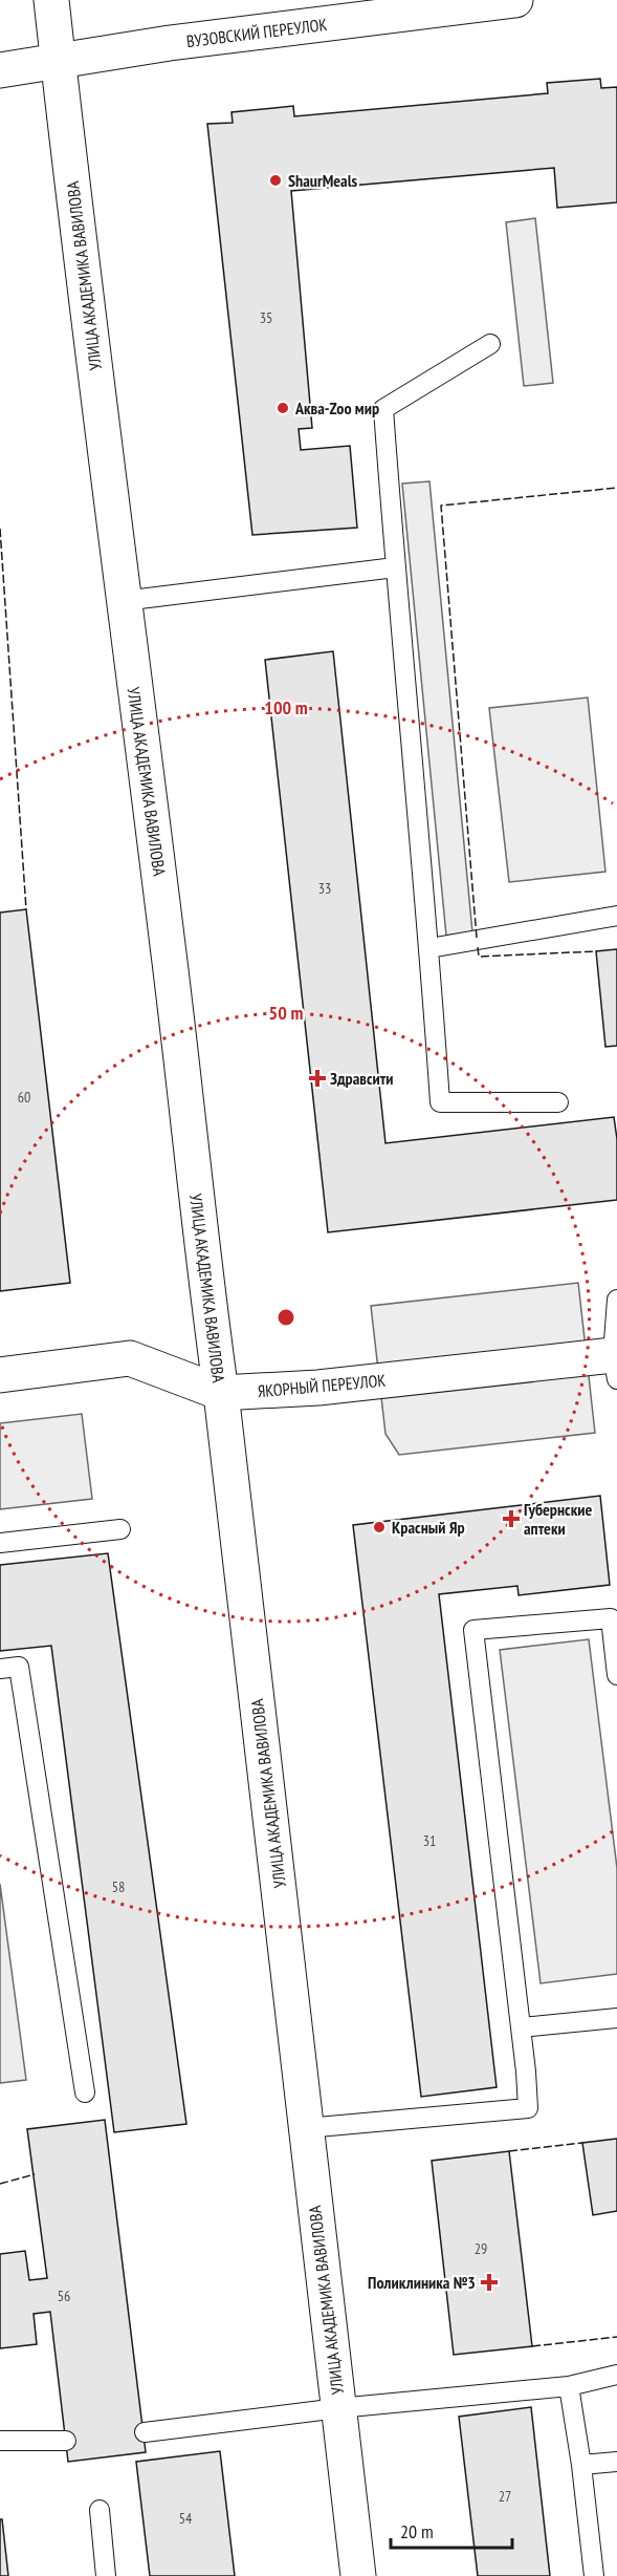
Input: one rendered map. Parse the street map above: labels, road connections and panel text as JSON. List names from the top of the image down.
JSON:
{
  "streets": {
    "street": ["ВУЗОВСКИЙ ПЕРЕУЛОК", "УЛИЦА АКАДЕМИКА ВАВИЛОВА", "ЯКОРНЫЙ ПЕРЕУЛОК"]
  },
  "crossings": [
    ["ВУЗОВСКИЙ ПЕРЕУЛОК", "УЛИЦА АКАДЕМИКА ВАВИЛОВА"],
    ["УЛИЦА АКАДЕМИКА ВАВИЛОВА", "ЯКОРНЫЙ ПЕРЕУЛОК"]
  ],
  "places": {
    "other": ["ShаurMeals", "Аква-Zoo мир", "Красный Яр"],
    "health": ["Здравсити", "Губернские аптеки", "Поликлиника №3"]
  },
  "house_numbers": [
    "35",
    "33",
    "60",
    "31",
    "58",
    "29",
    "56",
    "27",
    "54"
  ],
  "scale_bar": "20 m",
  "rings": ["100 m", "50 m"]
}
